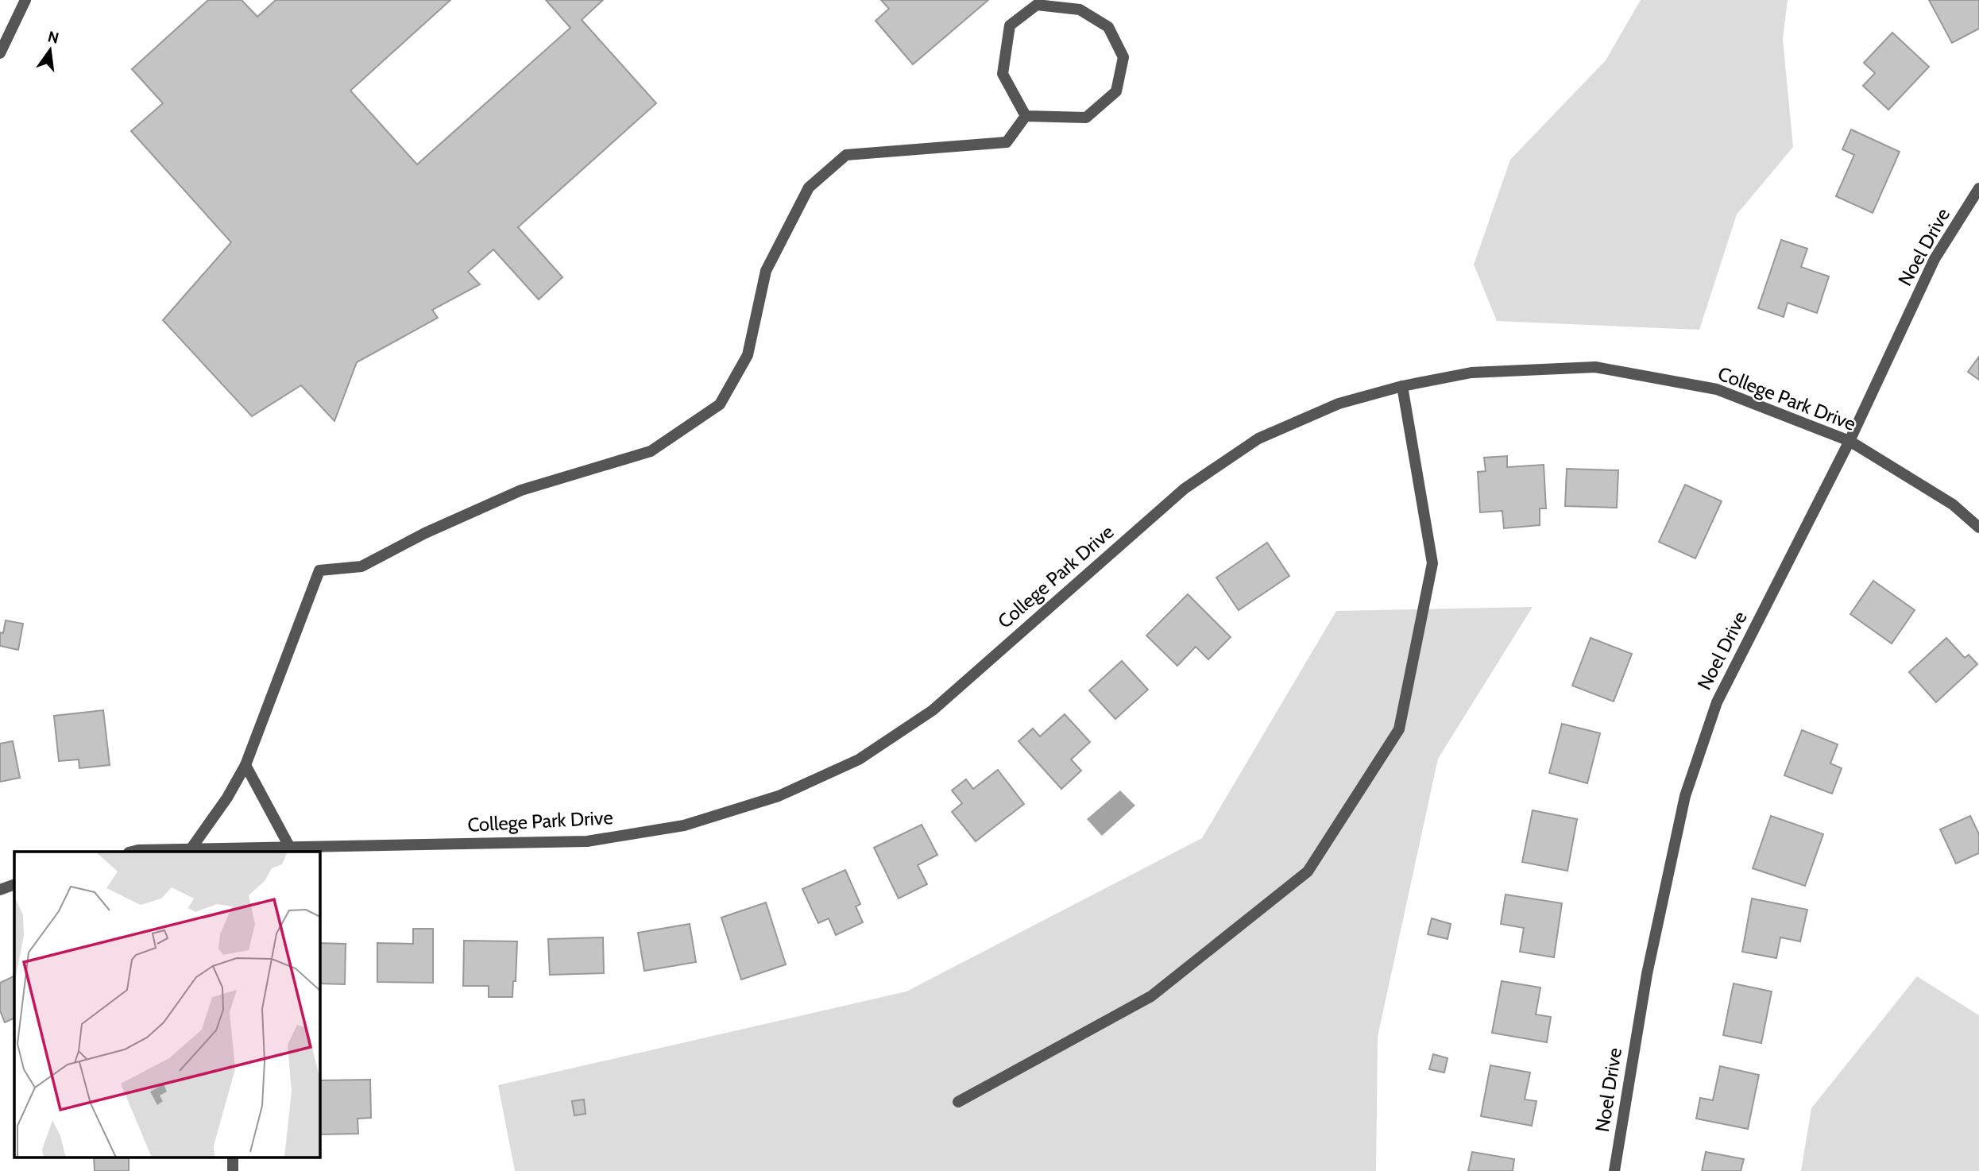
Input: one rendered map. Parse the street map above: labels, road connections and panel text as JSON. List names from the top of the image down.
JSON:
{
  "streets": {
    "street": ["Noel Drive", "College Park Drive"]
  },
  "crossings": [
    ["Noel Drive", "College Park Drive"]
  ],
  "north": "top"
}
